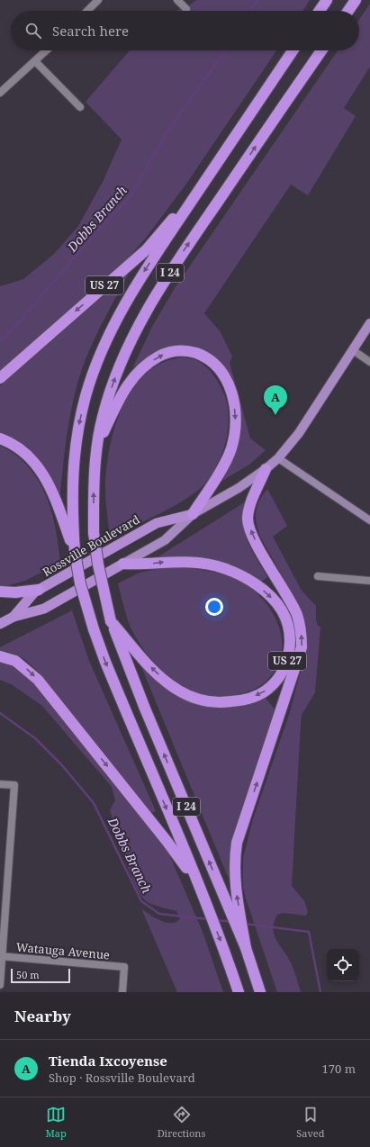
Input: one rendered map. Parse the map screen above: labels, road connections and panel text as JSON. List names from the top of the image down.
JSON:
{
  "streets": {
    "highway": ["I 24", "US 27", "Rossville Boulevard"],
    "street": ["Watauga Avenue"]
  },
  "crossings": [
    ["I 24", "US 27"],
    ["US 27", "Rossville Boulevard"]
  ],
  "water": ["Dobbs Branch"],
  "scale_bar": "50 m",
  "page": {
    "search": "Search here",
    "pins": "A",
    "scale": "50 m",
    "heading": "Nearby",
    "list": [
      {
        "mark": "A",
        "name": "Tienda Ixcoyense",
        "note": "Shop · Rossville Boulevard",
        "value": "170 m"
      }
    ],
    "nav": ["Map", "Directions", "Saved"]
  }
}
